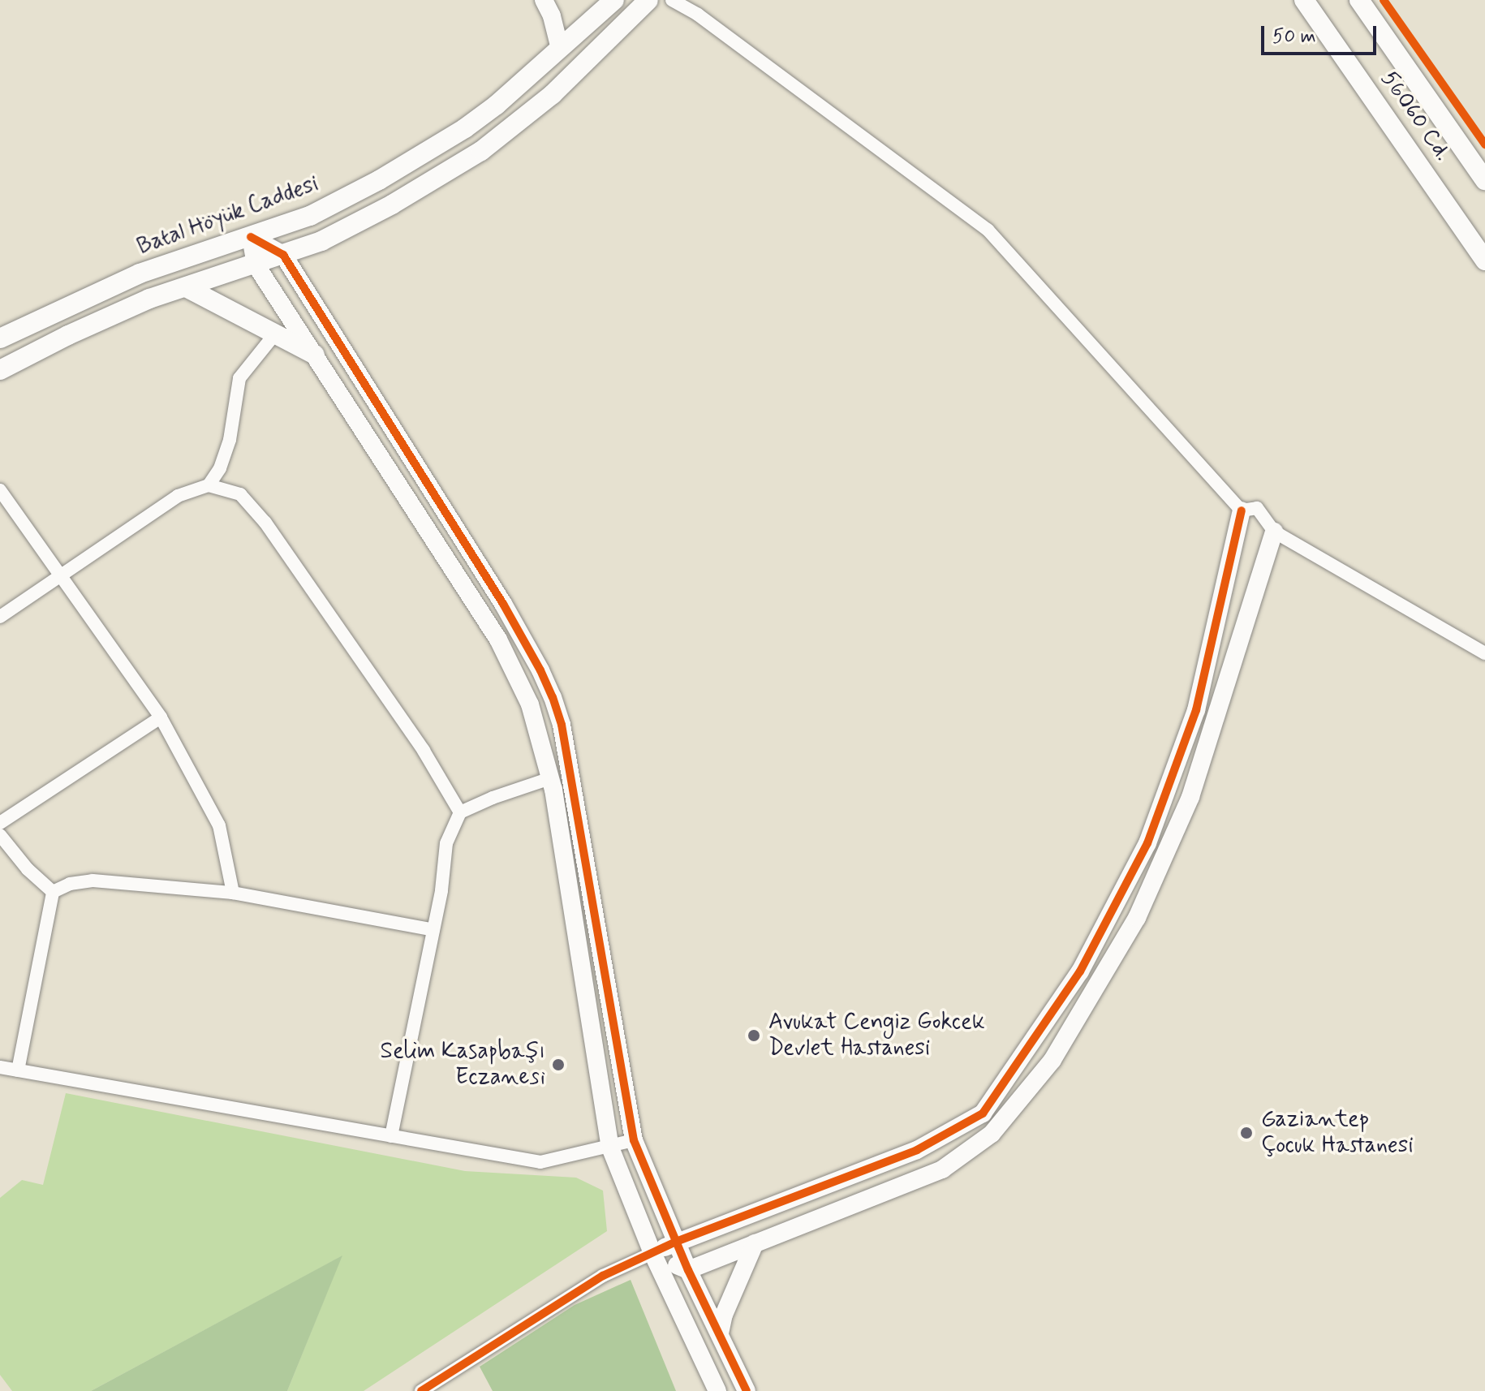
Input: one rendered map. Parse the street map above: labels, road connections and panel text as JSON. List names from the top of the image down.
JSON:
{
  "streets": {
    "main road": ["56060 Cd.", "Batal Höyük Caddesi"]
  },
  "places": ["Avukat Cengiz Gokcek Devlet Hastanesi", "Selim Kasapbaşı Eczanesi", "Gaziantep Çocuk Hastanesi"],
  "scale_bar": "50 m"
}
